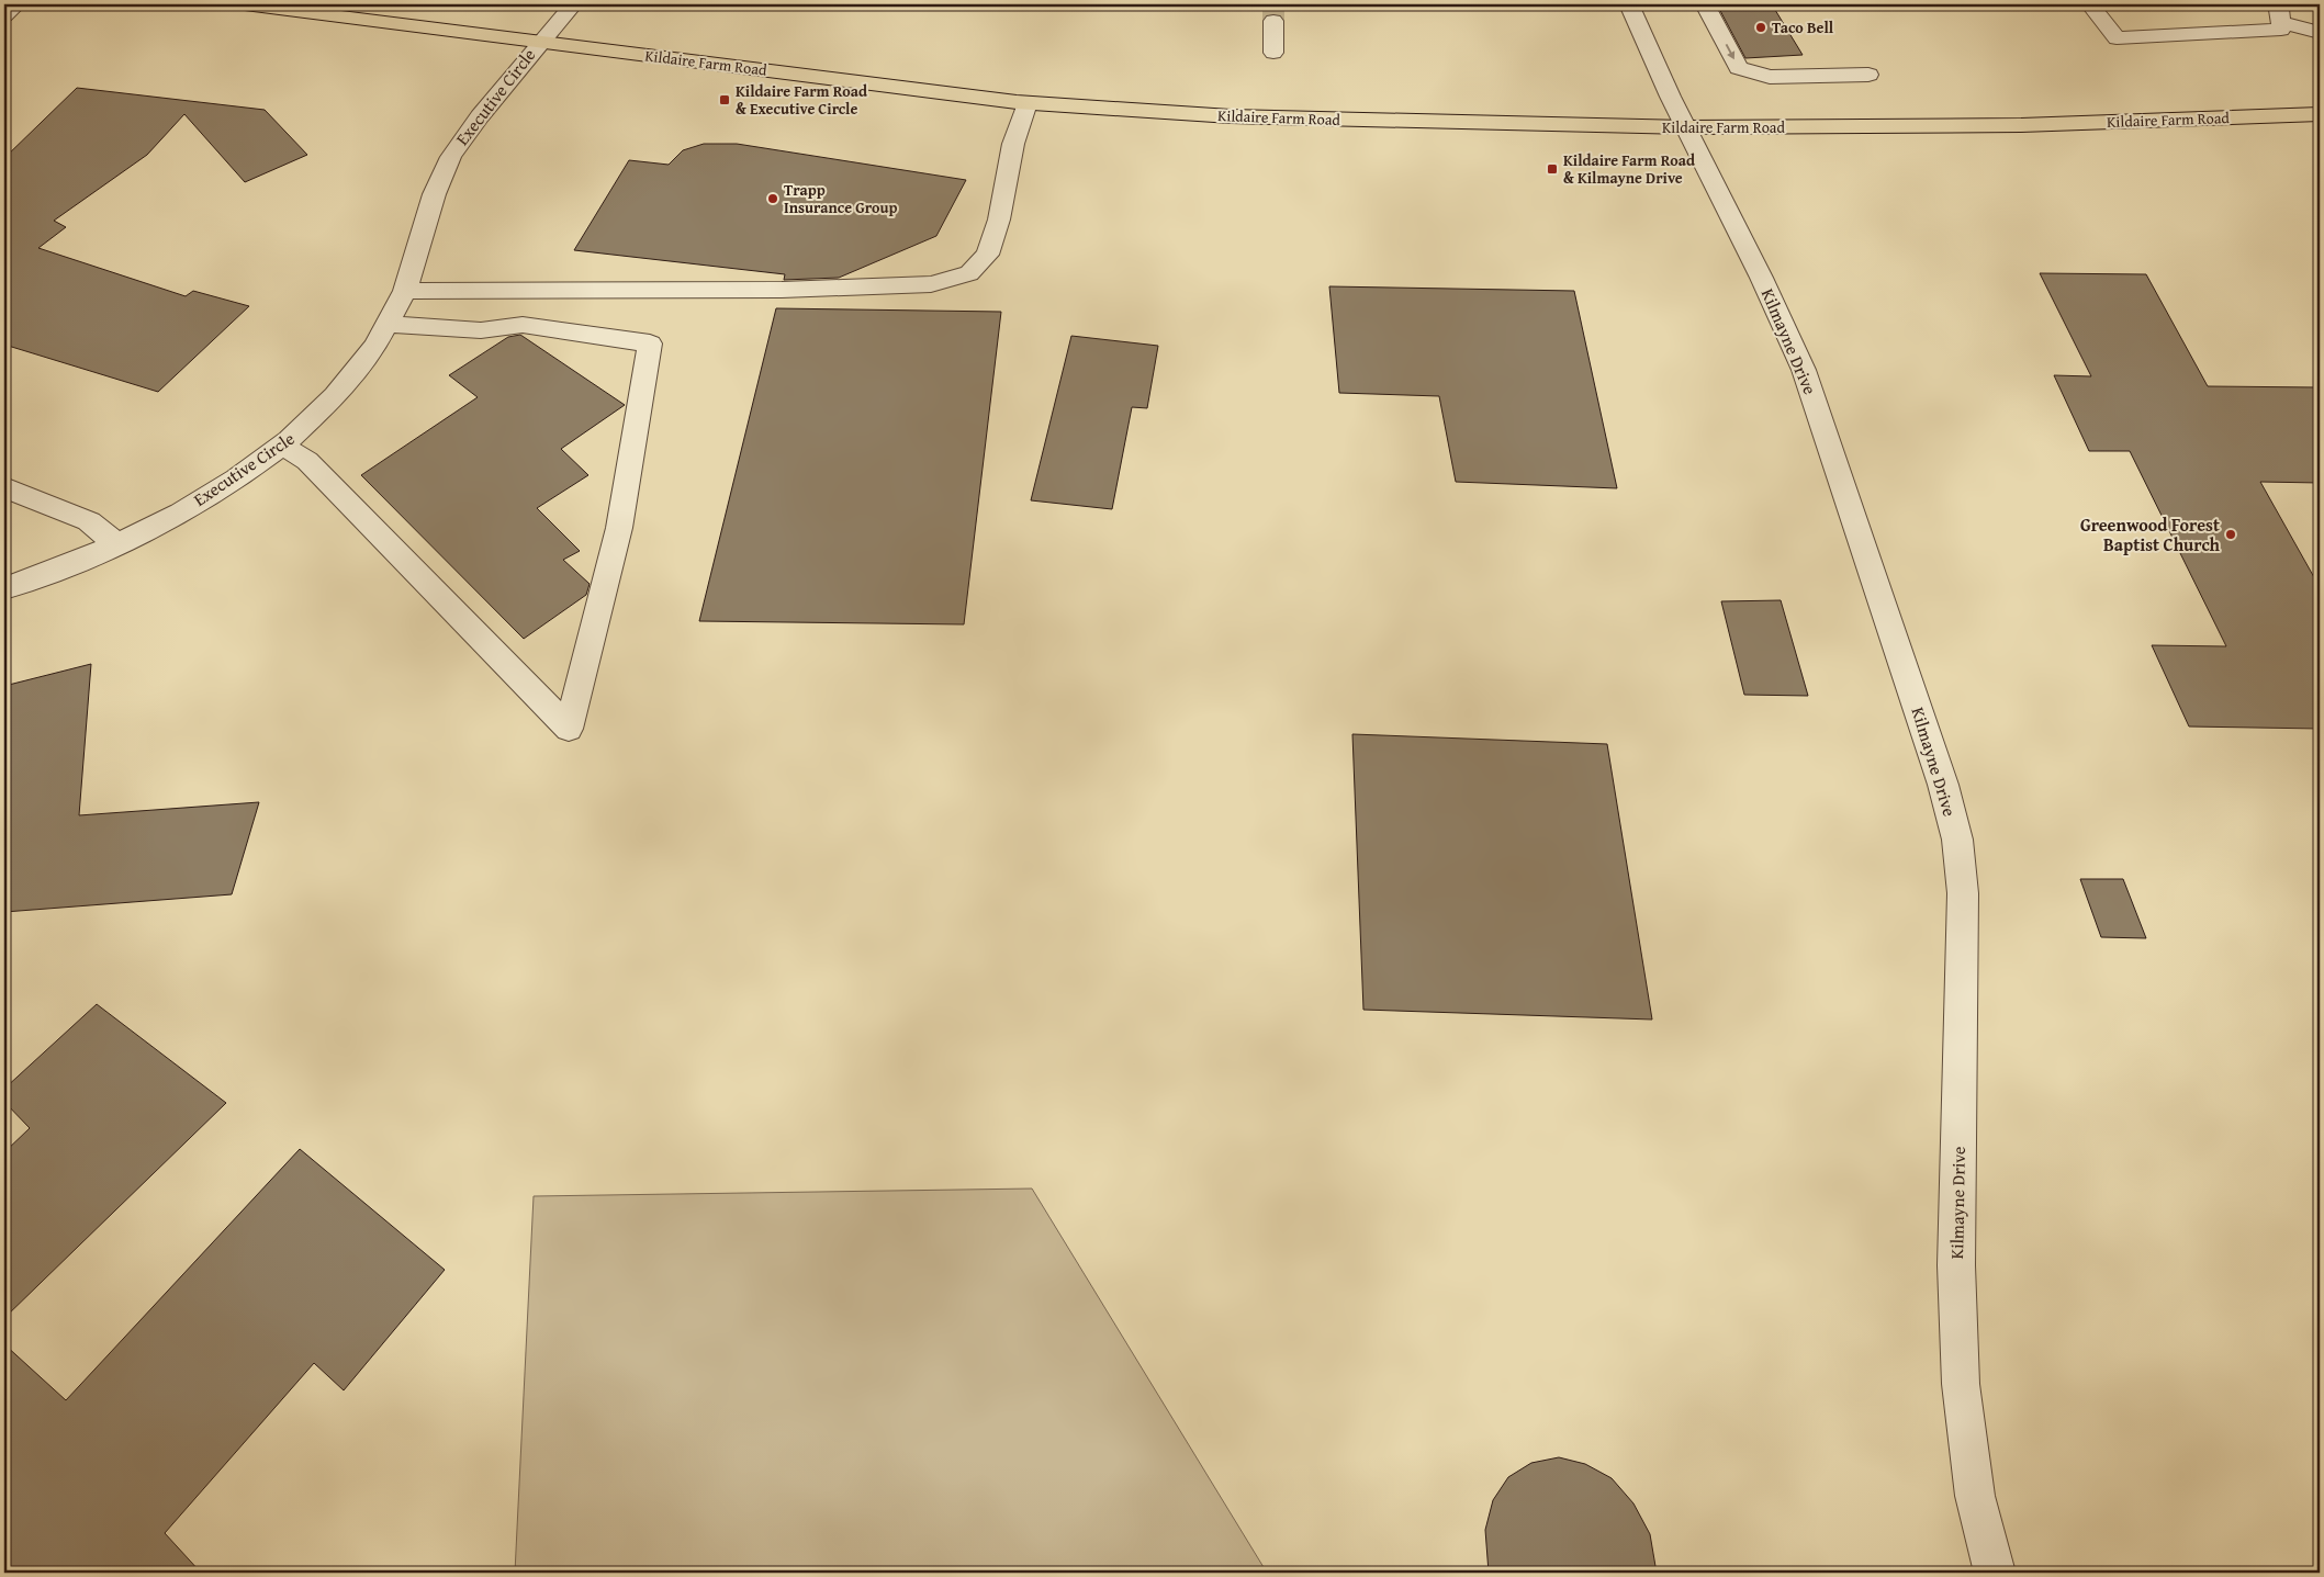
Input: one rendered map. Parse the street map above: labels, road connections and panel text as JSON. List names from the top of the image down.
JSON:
{
  "streets": {
    "main road": ["Kildaire Farm Road"],
    "street": ["Executive Circle", "Kilmayne Drive"]
  },
  "crossings": [
    ["Kildaire Farm Road", "Executive Circle"],
    ["Kildaire Farm Road", "Kilmayne Drive"]
  ],
  "places": {
    "other": ["Taco Bell", "Trapp Insurance Group", "Greenwood Forest Baptist Church"],
    "transit": ["Kildaire Farm Road & Executive Circle", "Kildaire Farm Road & Kilmayne Drive"]
  }
}
